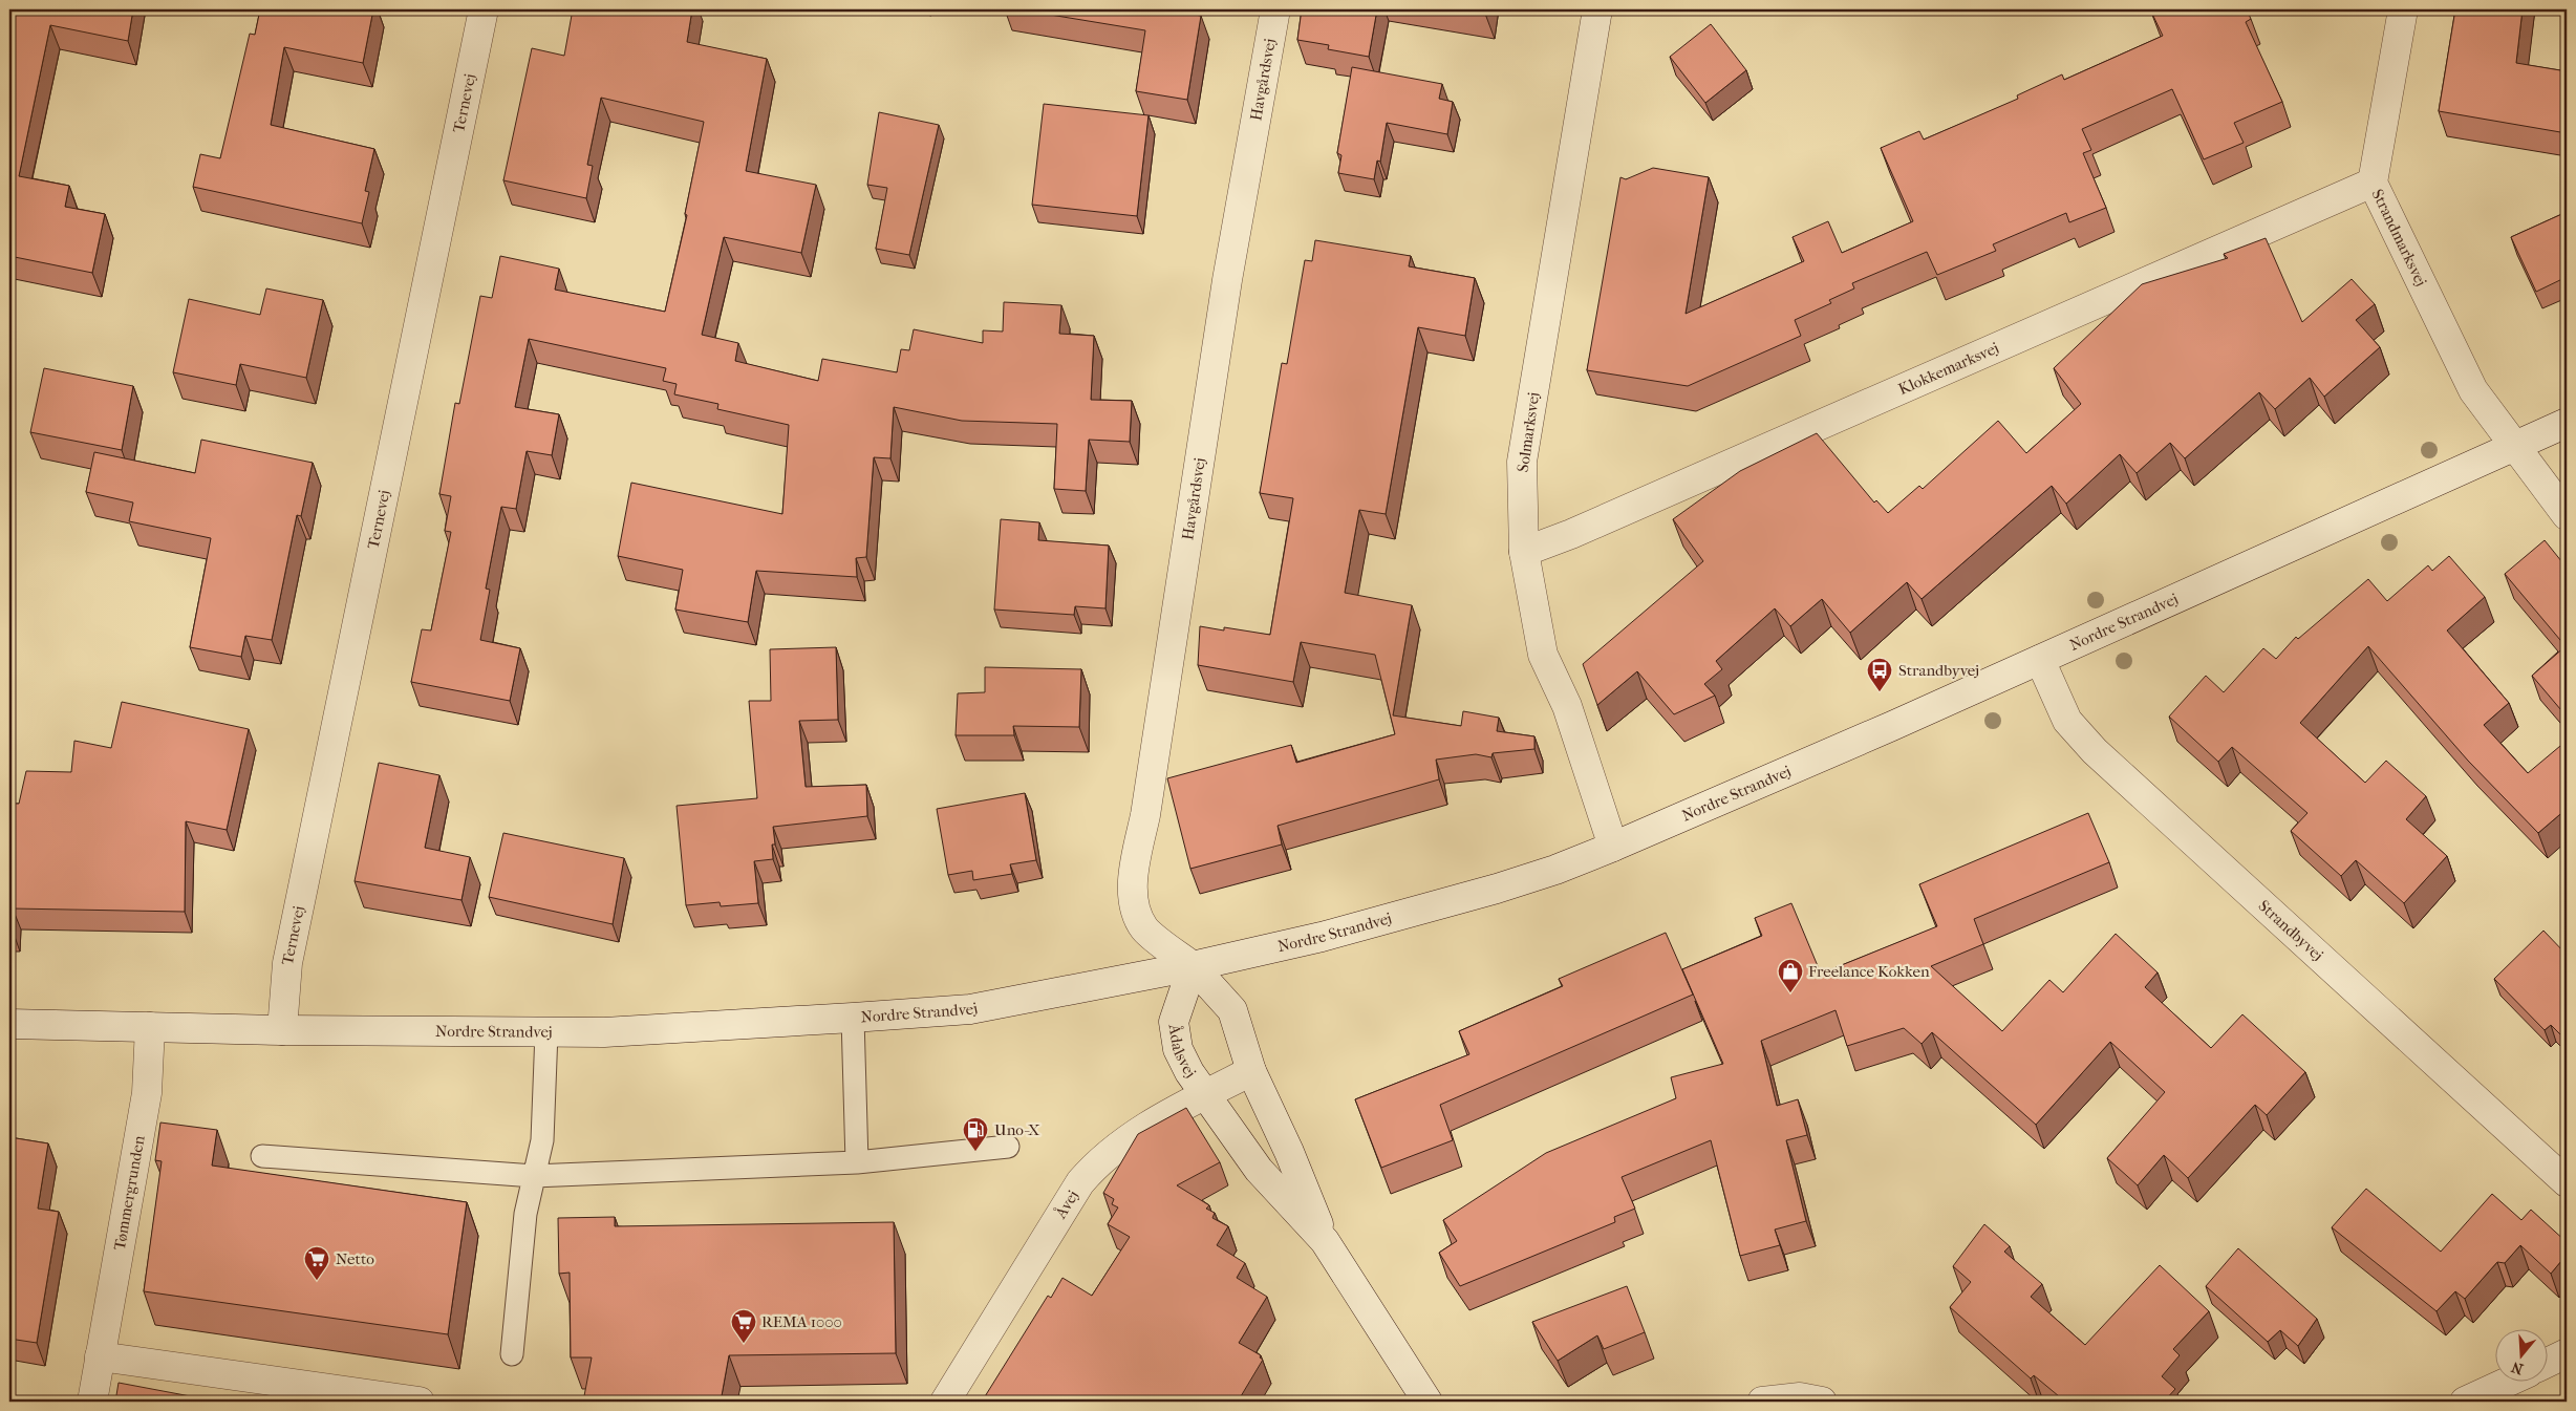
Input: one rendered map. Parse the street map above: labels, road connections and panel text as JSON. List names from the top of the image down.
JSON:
{
  "streets": {
    "street": [
      "Havgårdsvej",
      "Ternevej",
      "Strandmarksvej",
      "Klokkemarksvej",
      "Solmarksvej",
      "Nordre Strandvej",
      "Strandbyvej",
      "Ådalsvej",
      "Tømmergrunden",
      "Åvej"
    ]
  },
  "crossings": [
    ["Havgårdsvej", "Nordre Strandvej"],
    ["Havgårdsvej", "Ådalsvej"],
    ["Ternevej", "Nordre Strandvej"],
    ["Strandmarksvej", "Klokkemarksvej"],
    ["Strandmarksvej", "Nordre Strandvej"],
    ["Klokkemarksvej", "Solmarksvej"],
    ["Solmarksvej", "Nordre Strandvej"],
    ["Nordre Strandvej", "Strandbyvej"],
    ["Nordre Strandvej", "Ådalsvej"],
    ["Nordre Strandvej", "Tømmergrunden"],
    ["Ådalsvej", "Åvej"]
  ],
  "places": {
    "bus stop": ["Strandbyvej"],
    "shop": ["Freelance Kokken"],
    "fuel station": ["Uno-X"],
    "supermarket": ["Netto", "REMA 1000"]
  },
  "north": "bottom"
}
